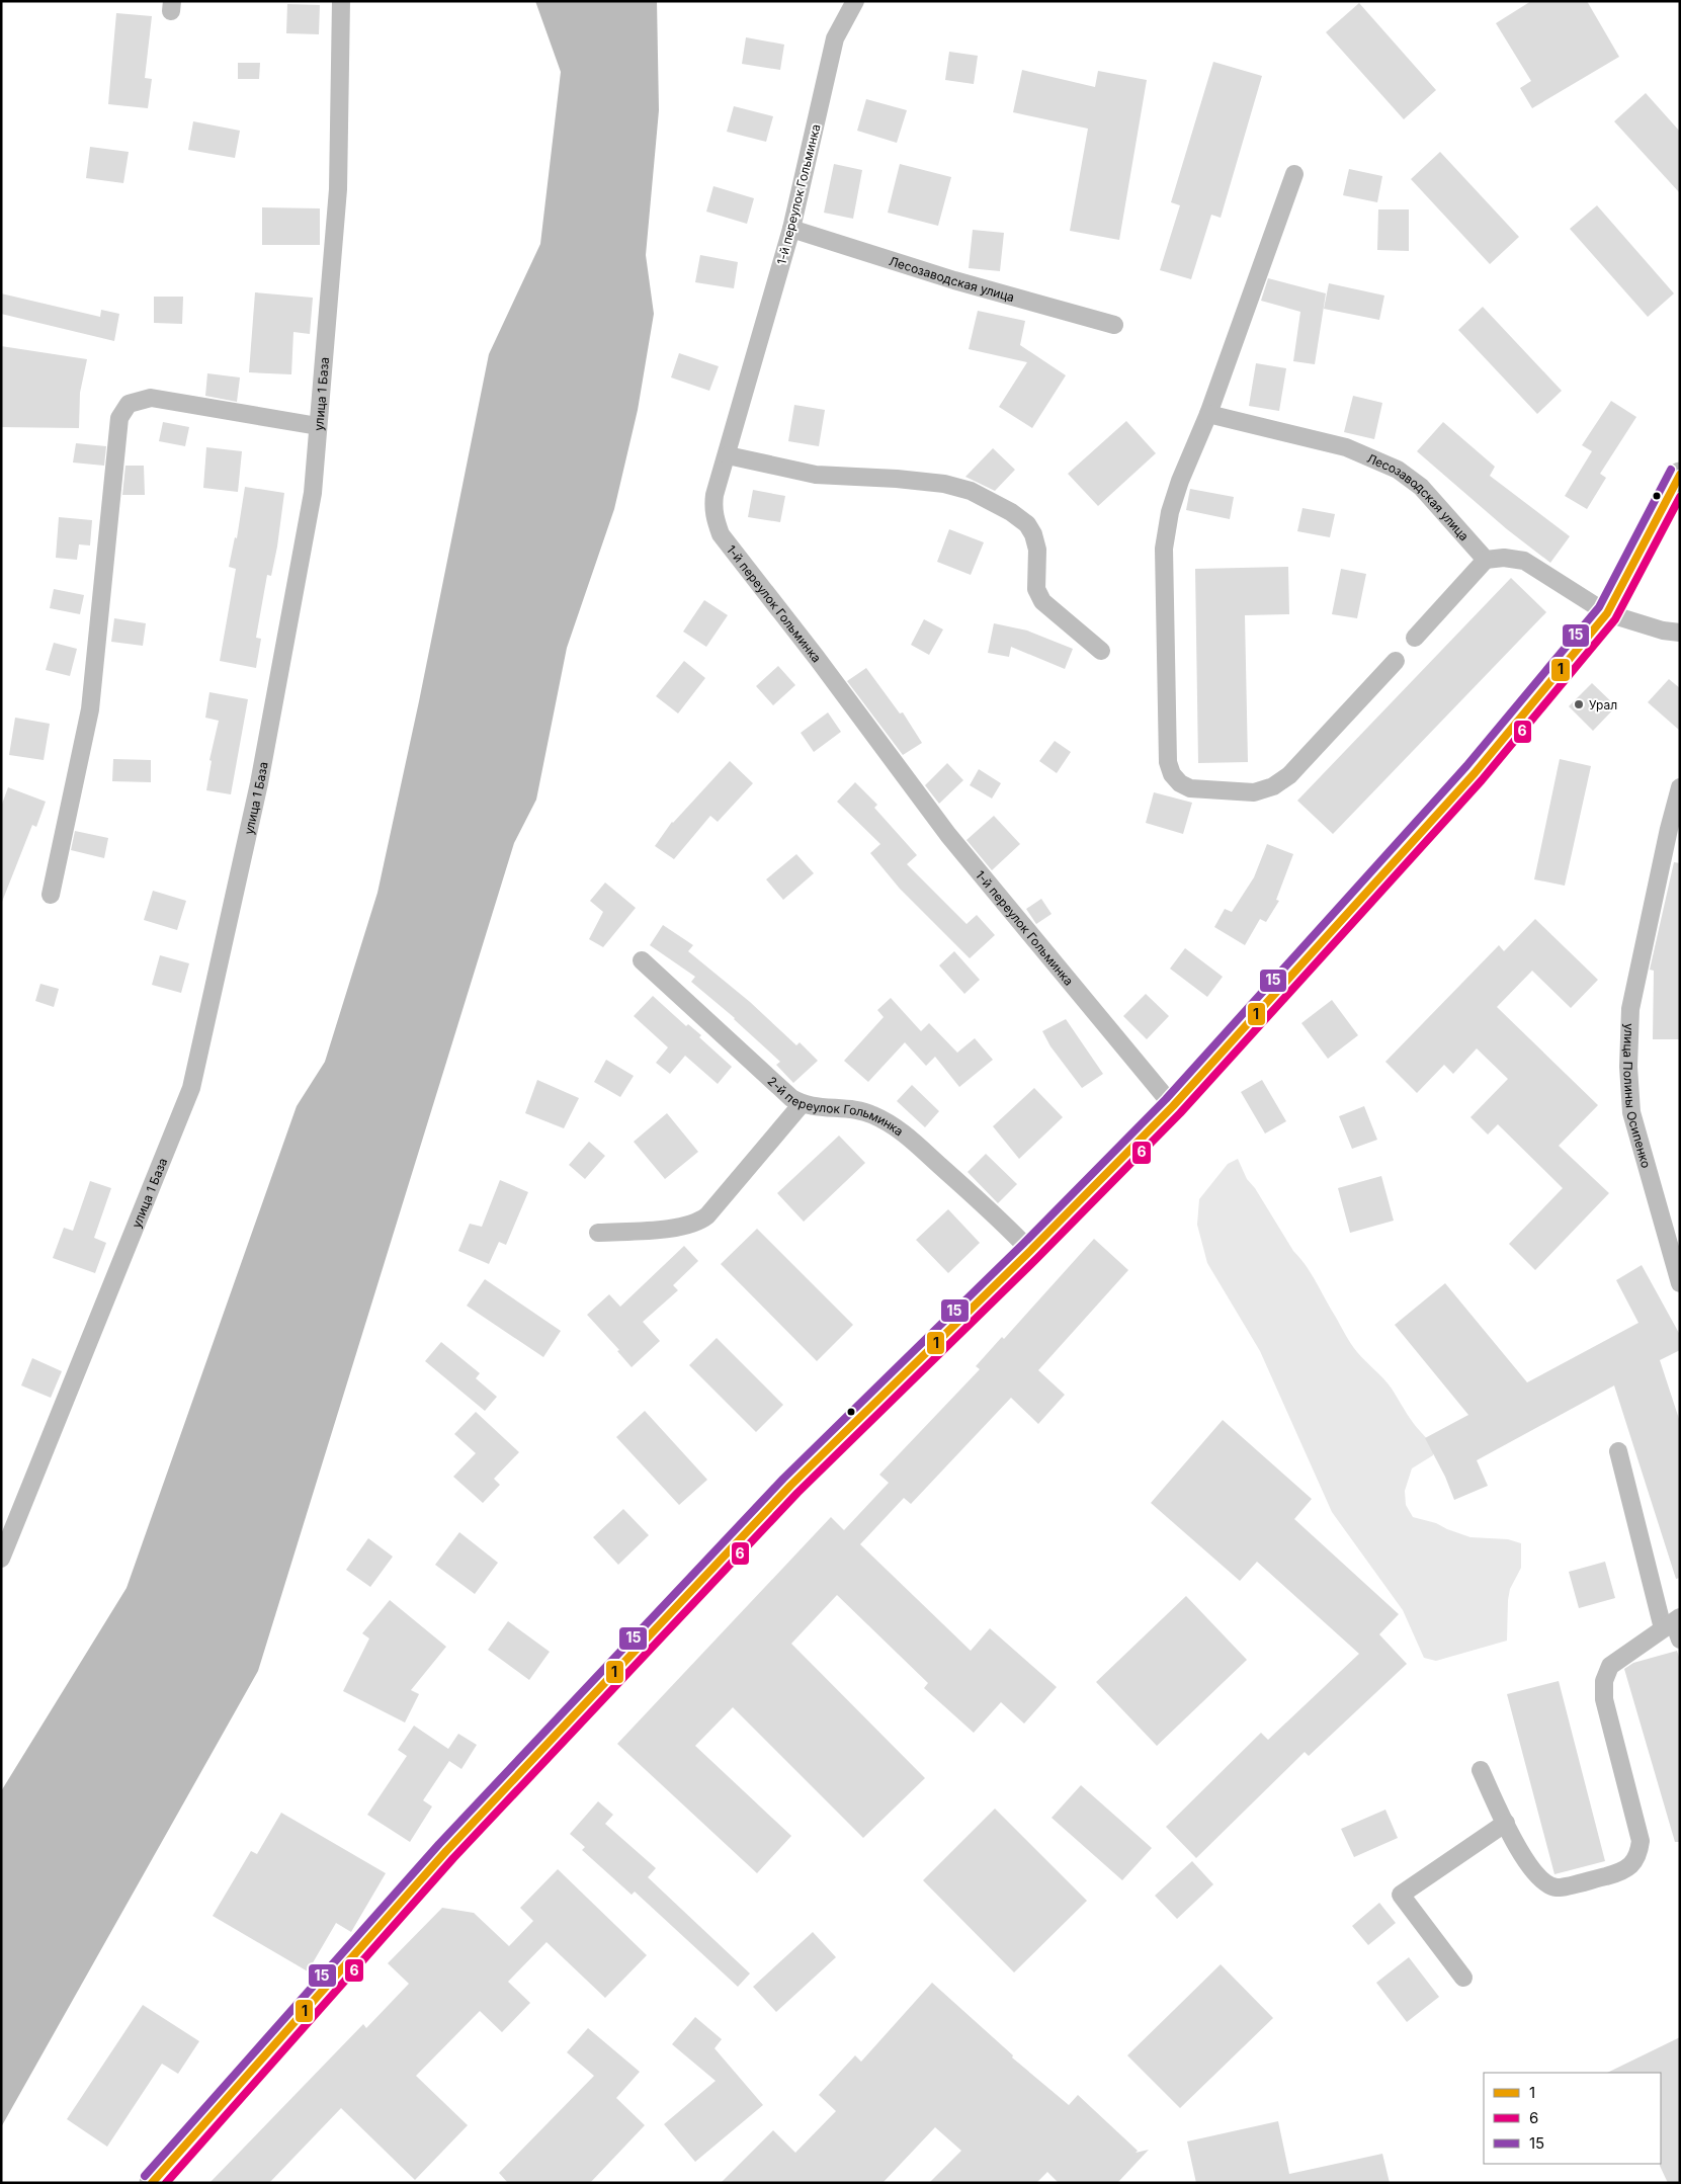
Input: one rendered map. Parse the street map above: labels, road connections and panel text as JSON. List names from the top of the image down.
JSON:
{
  "streets": {
    "street": [
      "1-й переулок Гольминка",
      "Лесозаводская улица",
      "улица 1 База",
      "улица Полины Осипенко",
      "2-й переулок Гольминка"
    ]
  },
  "crossings": [
    ["1-й переулок Гольминка", "Лесозаводская улица"]
  ],
  "places": ["Урал"],
  "lines": ["transit line 15", "transit line 1", "transit line 6"],
  "legend": ["1", "6", "15"]
}
